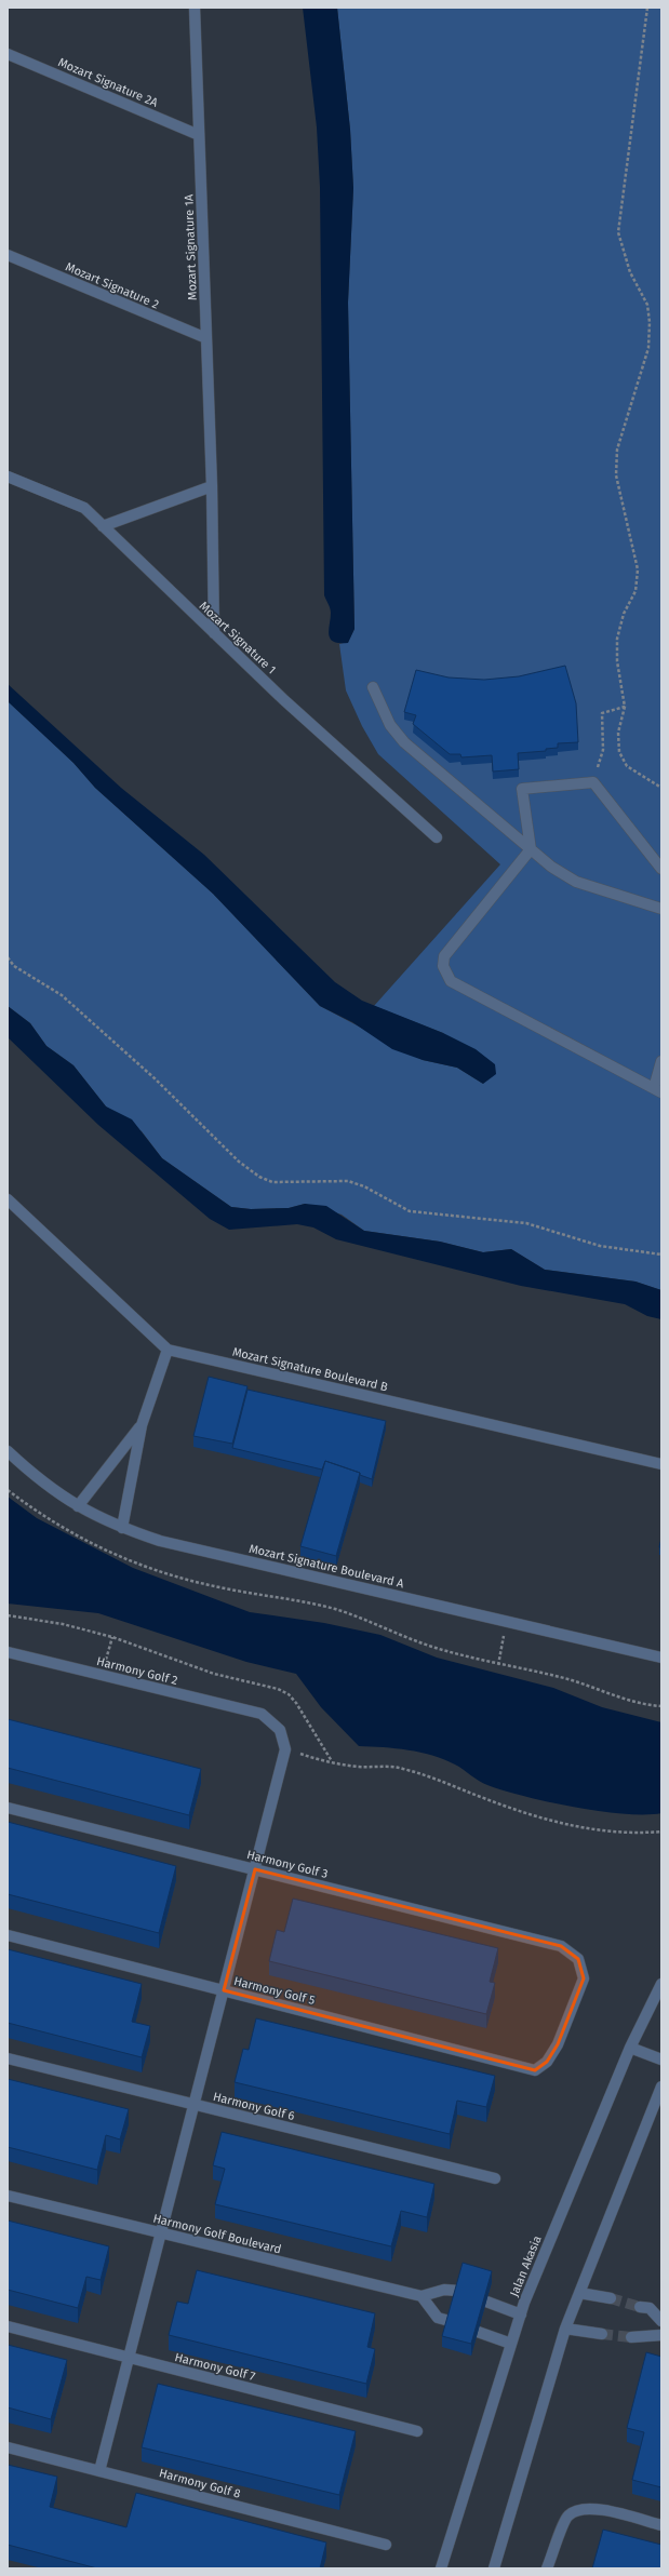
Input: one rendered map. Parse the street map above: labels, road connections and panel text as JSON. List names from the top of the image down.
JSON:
{
  "streets": {
    "street": [
      "Mozart Signature 2A",
      "Mozart Signature 1A",
      "Mozart Signature 2",
      "Mozart Signature 1",
      "Mozart Signature Boulevard B",
      "Mozart Signature Boulevard A",
      "Harmony Golf 2",
      "Harmony Golf 3",
      "Harmony Golf 5",
      "Harmony Golf 6",
      "Harmony Golf Boulevard",
      "Jalan Akasia",
      "Harmony Golf 7",
      "Harmony Golf 8"
    ]
  },
  "crossings": [
    ["Mozart Signature 2A", "Mozart Signature 1A"],
    ["Mozart Signature 1A", "Mozart Signature 2"],
    ["Mozart Signature 1A", "Mozart Signature 1"],
    ["Harmony Golf 3", "Harmony Golf 5"]
  ]
}
